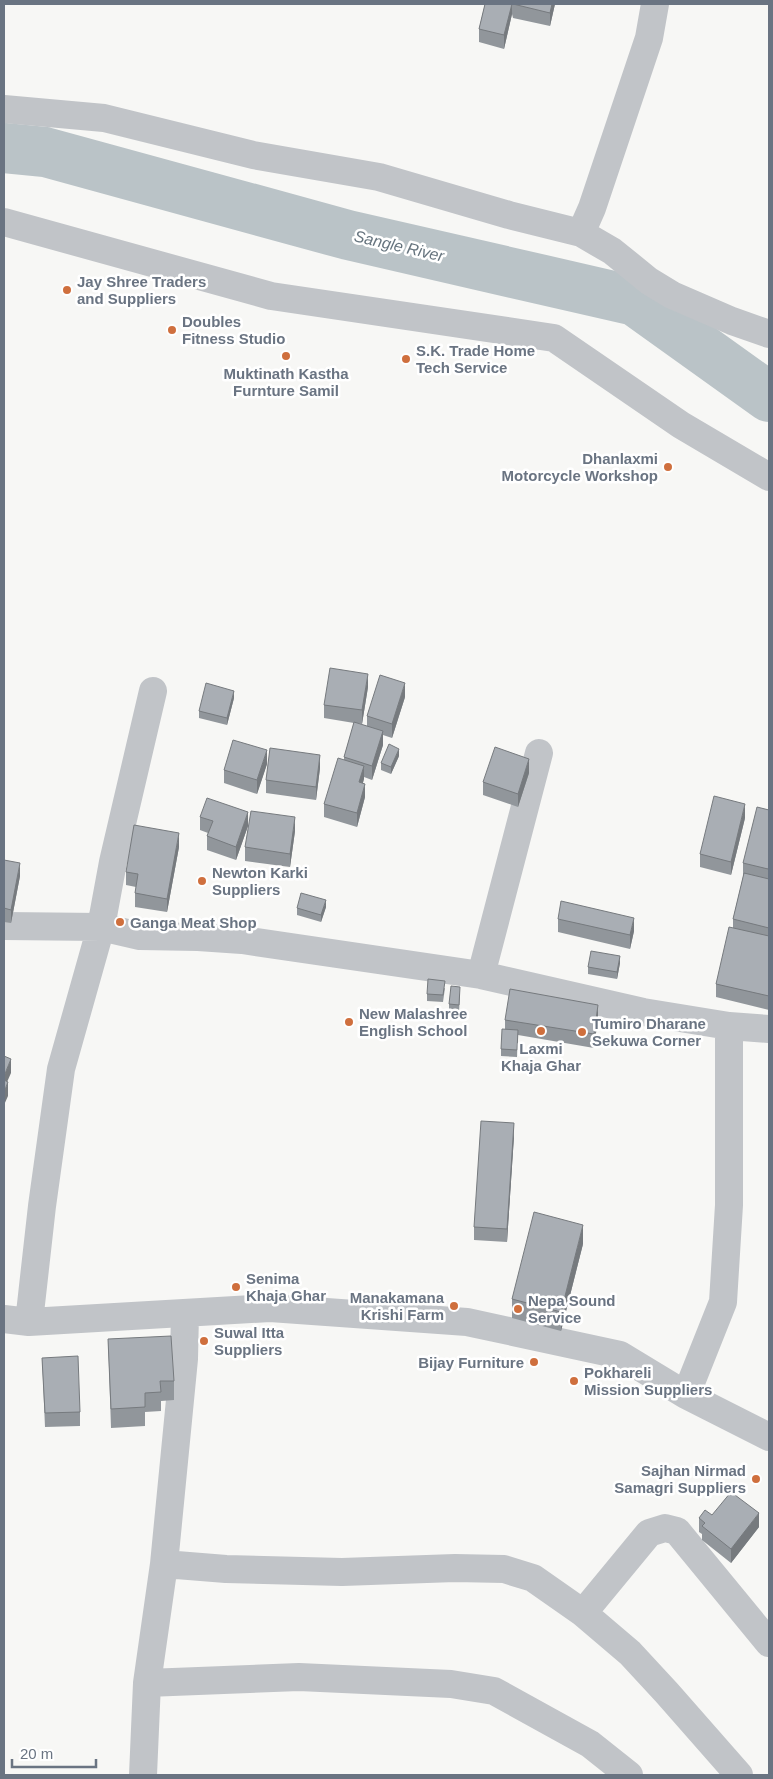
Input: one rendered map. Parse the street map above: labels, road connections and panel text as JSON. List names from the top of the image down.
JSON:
{
  "water": ["Sangle River"],
  "places": [
    "Jay Shree Traders and Suppliers",
    "Doubles Fitness Studio",
    "Muktinath Kastha Furnture Samil",
    "S.K. Trade Home Tech Service",
    "Dhanlaxmi Motorcycle Workshop",
    "Newton Karki Suppliers",
    "Ganga Meat Shop",
    "New Malashree English School",
    "Laxmi Khaja Ghar",
    "Tumiro Dharane Sekuwa Corner",
    "Senima Khaja Ghar",
    "Manakamana Krishi Farm",
    "Nepa Sound Service",
    "Suwal Itta Suppliers",
    "Bijay Furniture",
    "Pokhareli Mission Suppliers",
    "Sajhan Nirmad Samagri Suppliers"
  ],
  "scale_bar": "20 m"
}
